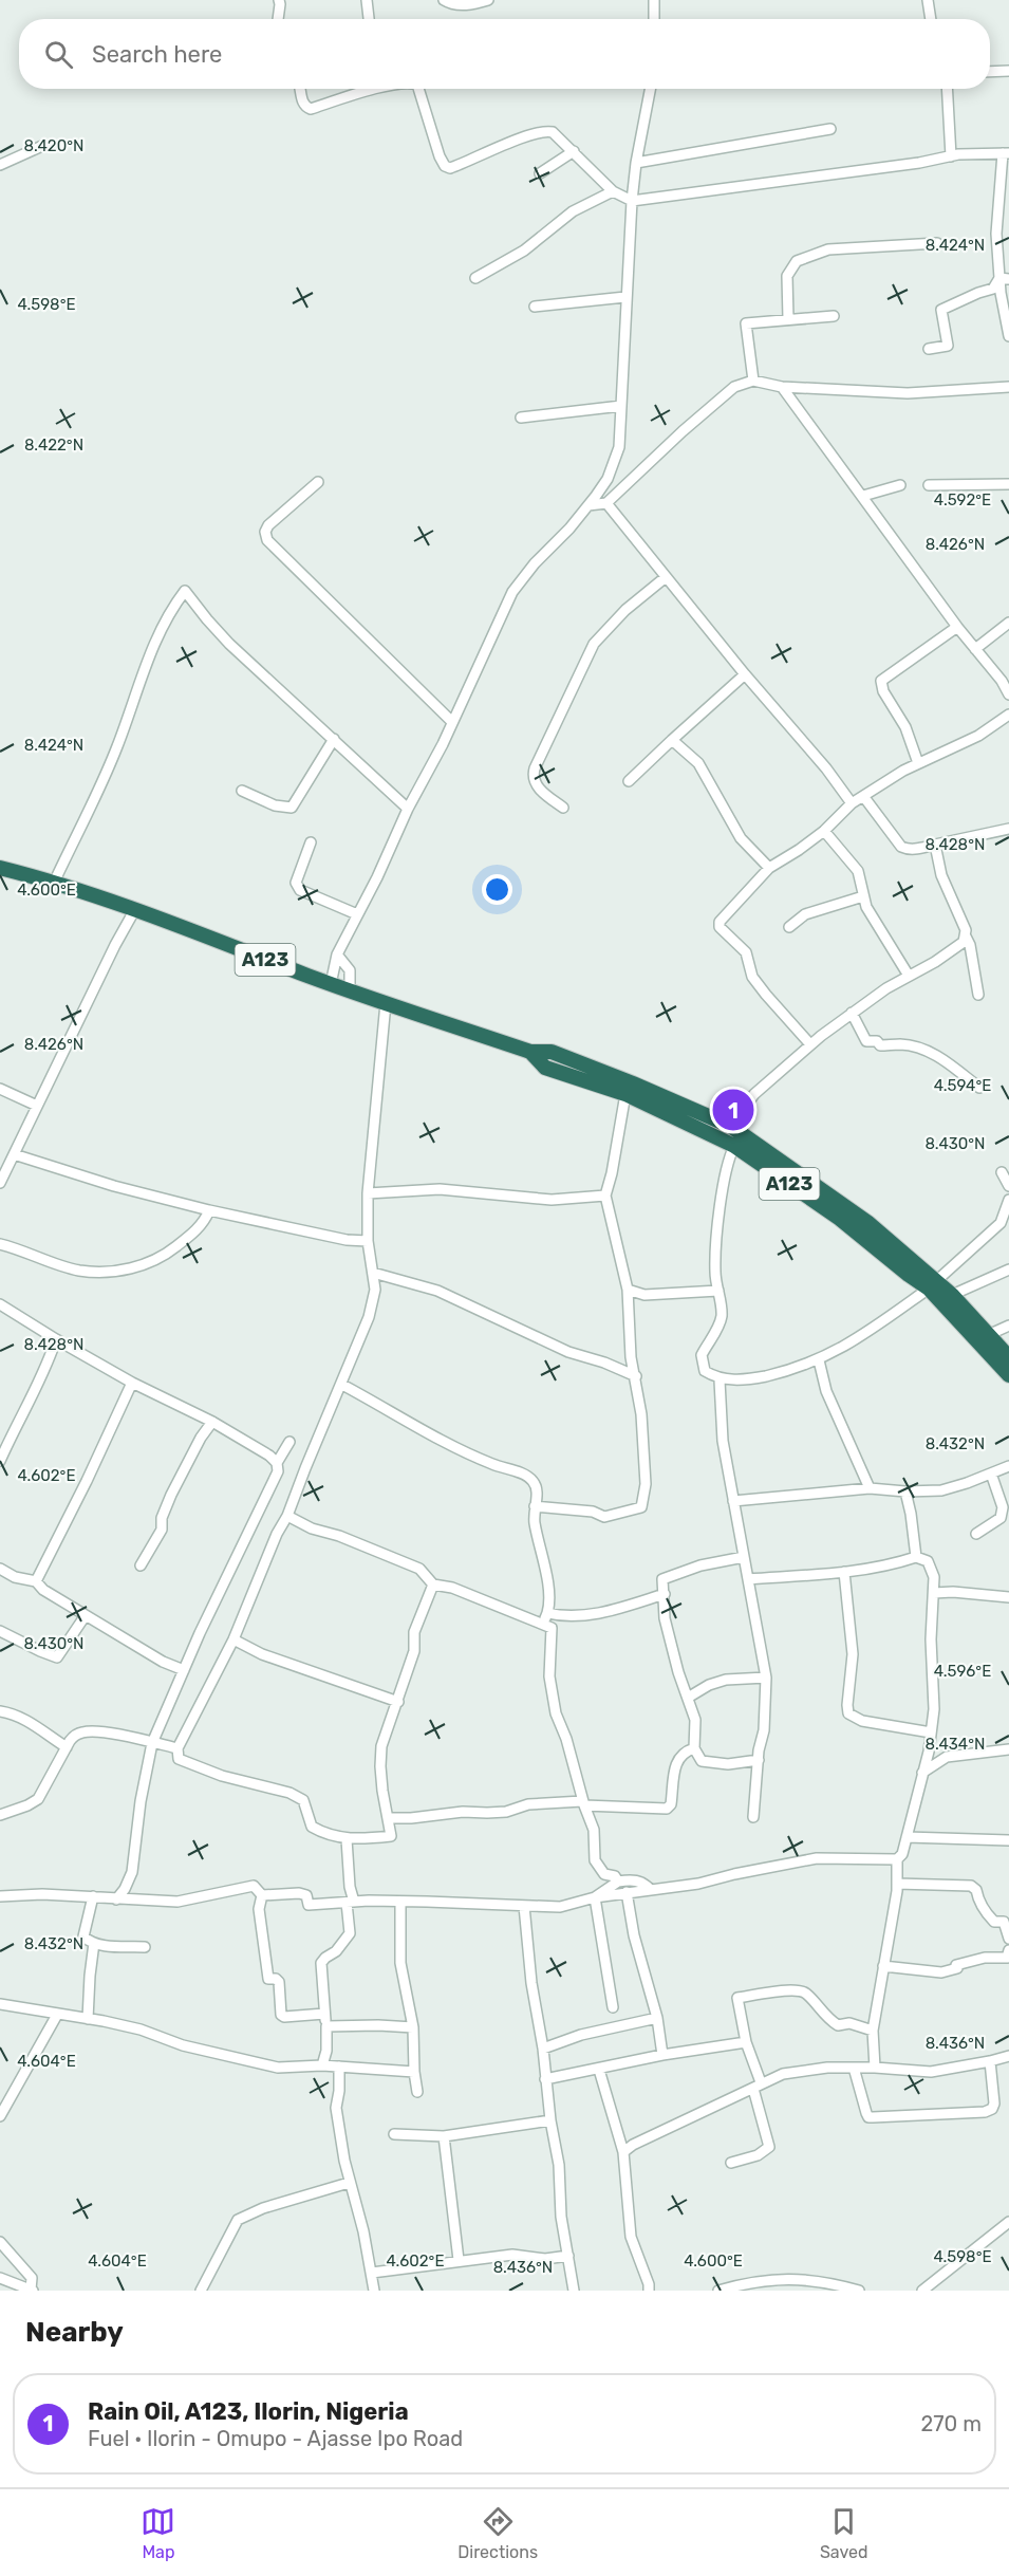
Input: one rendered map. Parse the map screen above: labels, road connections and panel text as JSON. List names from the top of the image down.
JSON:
{
  "streets": {
    "highway": ["A123"]
  },
  "page": {
    "search": "Search here",
    "pins": "1",
    "heading": "Nearby",
    "list": [
      {
        "mark": "1",
        "name": "Rain Oil, A123, Ilorin, Nigeria",
        "note": "Fuel · Ilorin - Omupo - Ajasse Ipo Road",
        "value": "270 m"
      }
    ],
    "nav": ["Map", "Directions", "Saved"]
  },
  "coordinates": [
    "8.420°N",
    "8.424°N",
    "4.598°E",
    "8.422°N",
    "4.592°E",
    "8.426°N",
    "8.428°N",
    "4.600°E",
    "4.594°E",
    "8.430°N",
    "8.432°N",
    "4.602°E",
    "4.596°E",
    "8.434°N",
    "8.436°N",
    "4.604°E"
  ]
}
